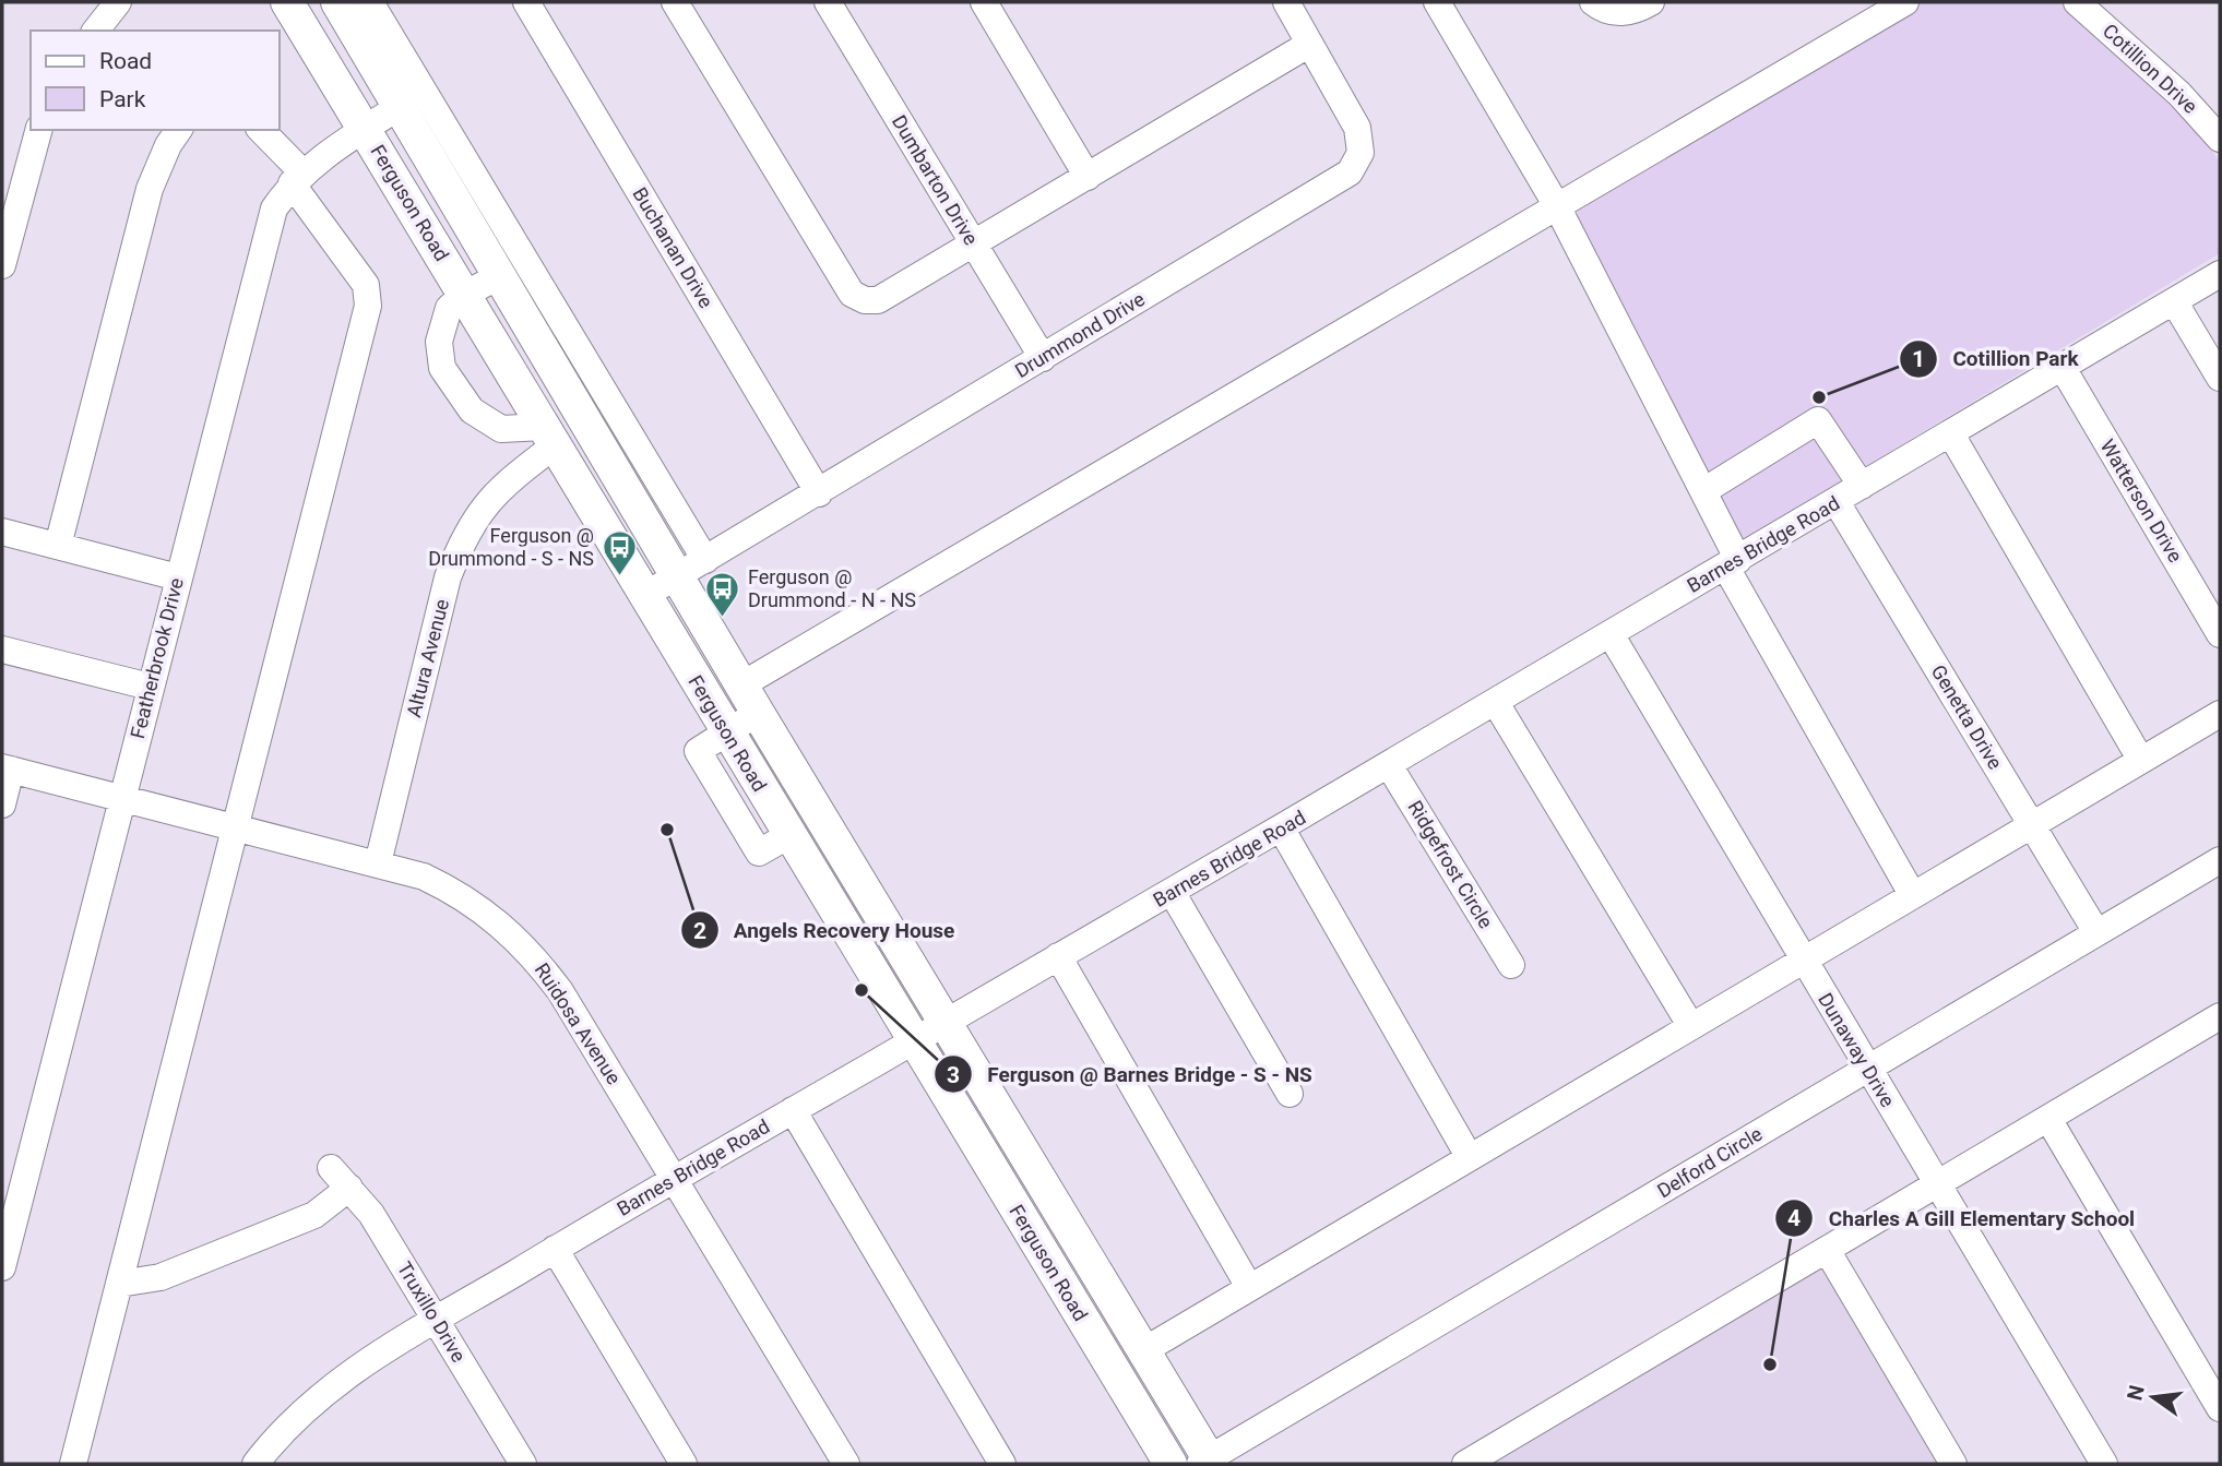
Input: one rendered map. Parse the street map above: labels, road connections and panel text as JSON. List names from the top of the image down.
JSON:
{
  "streets": {
    "main road": ["Ferguson Road"],
    "street": [
      "Cotillion Drive",
      "Dumbarton Drive",
      "Buchanan Drive",
      "Drummond Drive",
      "Watterson Drive",
      "Barnes Bridge Road",
      "Featherbrook Drive",
      "Altura Avenue",
      "Genetta Drive",
      "Ridgefrost Circle",
      "Ruidosa Avenue",
      "Dunaway Drive",
      "Delford Circle",
      "Truxillo Drive"
    ]
  },
  "crossings": [
    ["Dumbarton Drive", "Drummond Drive"],
    ["Ferguson Road", "Drummond Drive"],
    ["Ferguson Road", "Barnes Bridge Road"],
    ["Ferguson Road", "Featherbrook Drive"],
    ["Ferguson Road", "Altura Avenue"],
    ["Ferguson Road", "Delford Circle"],
    ["Buchanan Drive", "Drummond Drive"],
    ["Watterson Drive", "Barnes Bridge Road"],
    ["Barnes Bridge Road", "Genetta Drive"],
    ["Barnes Bridge Road", "Ridgefrost Circle"],
    ["Barnes Bridge Road", "Ruidosa Avenue"],
    ["Barnes Bridge Road", "Dunaway Drive"],
    ["Barnes Bridge Road", "Truxillo Drive"],
    ["Featherbrook Drive", "Ruidosa Avenue"],
    ["Altura Avenue", "Ruidosa Avenue"],
    ["Genetta Drive", "Delford Circle"],
    ["Dunaway Drive", "Delford Circle"]
  ],
  "places": {
    "other": [
      "Cotillion Park",
      "Angels Recovery House",
      "Ferguson @ Barnes Bridge - S - NS",
      "Charles A Gill Elementary School"
    ],
    "bus stop": ["Ferguson @ Drummond - S - NS", "Ferguson @ Drummond - N - NS"]
  },
  "legend": ["Road", "Park"],
  "north": "left"
}
